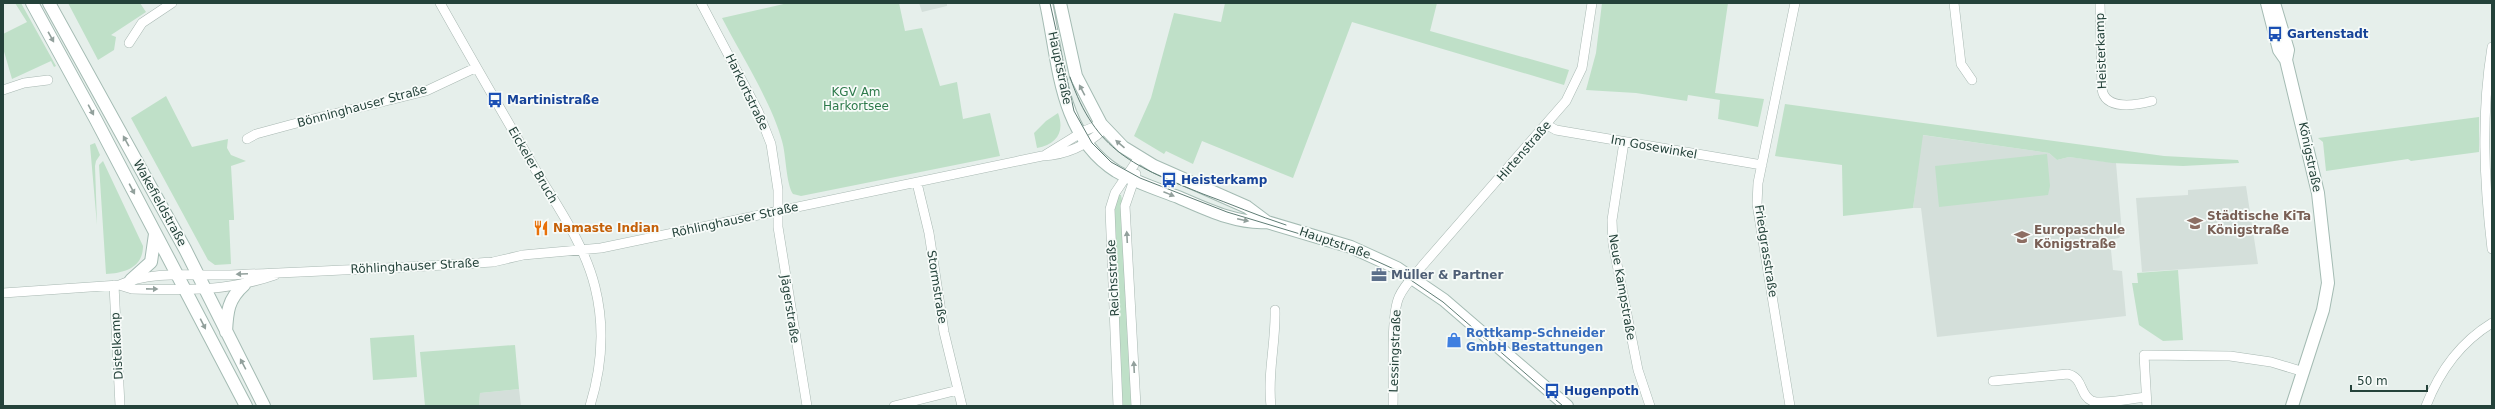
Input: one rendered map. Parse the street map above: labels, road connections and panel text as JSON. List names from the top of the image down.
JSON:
{
  "streets": {
    "street": [
      "Heisterkamp",
      "Hauptstraße",
      "Harkortstraße",
      "Bönninghauser Straße",
      "Im Gosewinkel",
      "Hirtenstraße",
      "Königstraße",
      "Eickeler Bruch",
      "Wakefieldstraße",
      "Röhlinghauser Straße",
      "Friedgrasstraße",
      "Reichsstraße",
      "Stormstraße",
      "Neue Kampstraße",
      "Jägerstraße",
      "Distelkamp",
      "Lessingstraße"
    ]
  },
  "crossings": [
    ["Hauptstraße", "Hirtenstraße"],
    ["Hauptstraße", "Röhlinghauser Straße"],
    ["Hauptstraße", "Reichsstraße"],
    ["Hauptstraße", "Lessingstraße"],
    ["Harkortstraße", "Röhlinghauser Straße"],
    ["Harkortstraße", "Jägerstraße"],
    ["Bönninghauser Straße", "Eickeler Bruch"],
    ["Im Gosewinkel", "Hirtenstraße"],
    ["Im Gosewinkel", "Friedgrasstraße"],
    ["Im Gosewinkel", "Neue Kampstraße"],
    ["Hirtenstraße", "Lessingstraße"],
    ["Eickeler Bruch", "Röhlinghauser Straße"],
    ["Wakefieldstraße", "Röhlinghauser Straße"],
    ["Röhlinghauser Straße", "Stormstraße"],
    ["Röhlinghauser Straße", "Jägerstraße"],
    ["Röhlinghauser Straße", "Distelkamp"]
  ],
  "parks": ["KGV Am Harkortsee"],
  "places": {
    "bus stop": [
      "Gartenstadt",
      "Martinistraße",
      "Heisterkamp",
      "Hugenpoth"
    ],
    "school or university": ["Städtische KiTa Königstraße", "Europaschule Königstraße"],
    "restaurant": ["Namaste Indian"],
    "office": ["Müller & Partner"],
    "shop": ["Rottkamp-Schneider GmbH Bestattungen"]
  },
  "scale_bar": "50 m"
}
